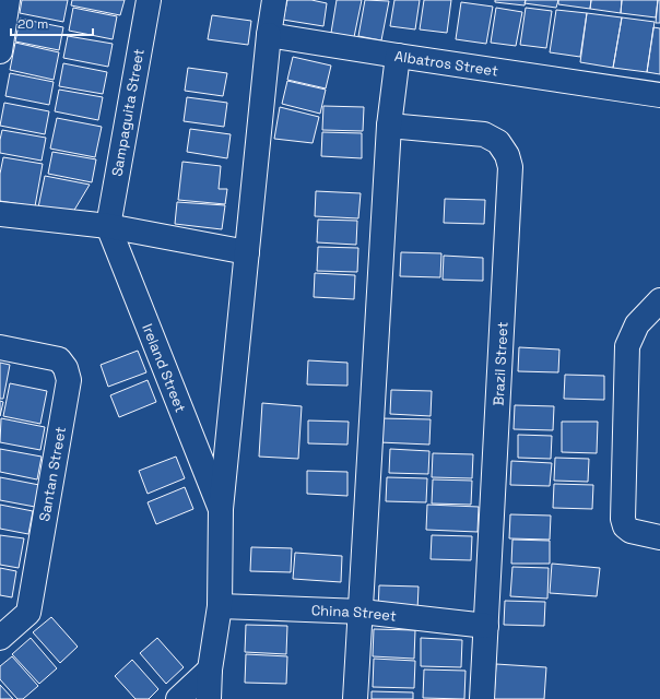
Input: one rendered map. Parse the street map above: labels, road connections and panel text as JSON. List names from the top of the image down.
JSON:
{
  "streets": {
    "street": [
      "Albatros Street",
      "Sampaguita Street",
      "Brazil Street",
      "Ireland Street",
      "Santan Street",
      "China Street"
    ]
  },
  "crossings": [
    ["Sampaguita Street", "Ireland Street"],
    ["Brazil Street", "China Street"]
  ],
  "scale_bar": "20 m"
}
